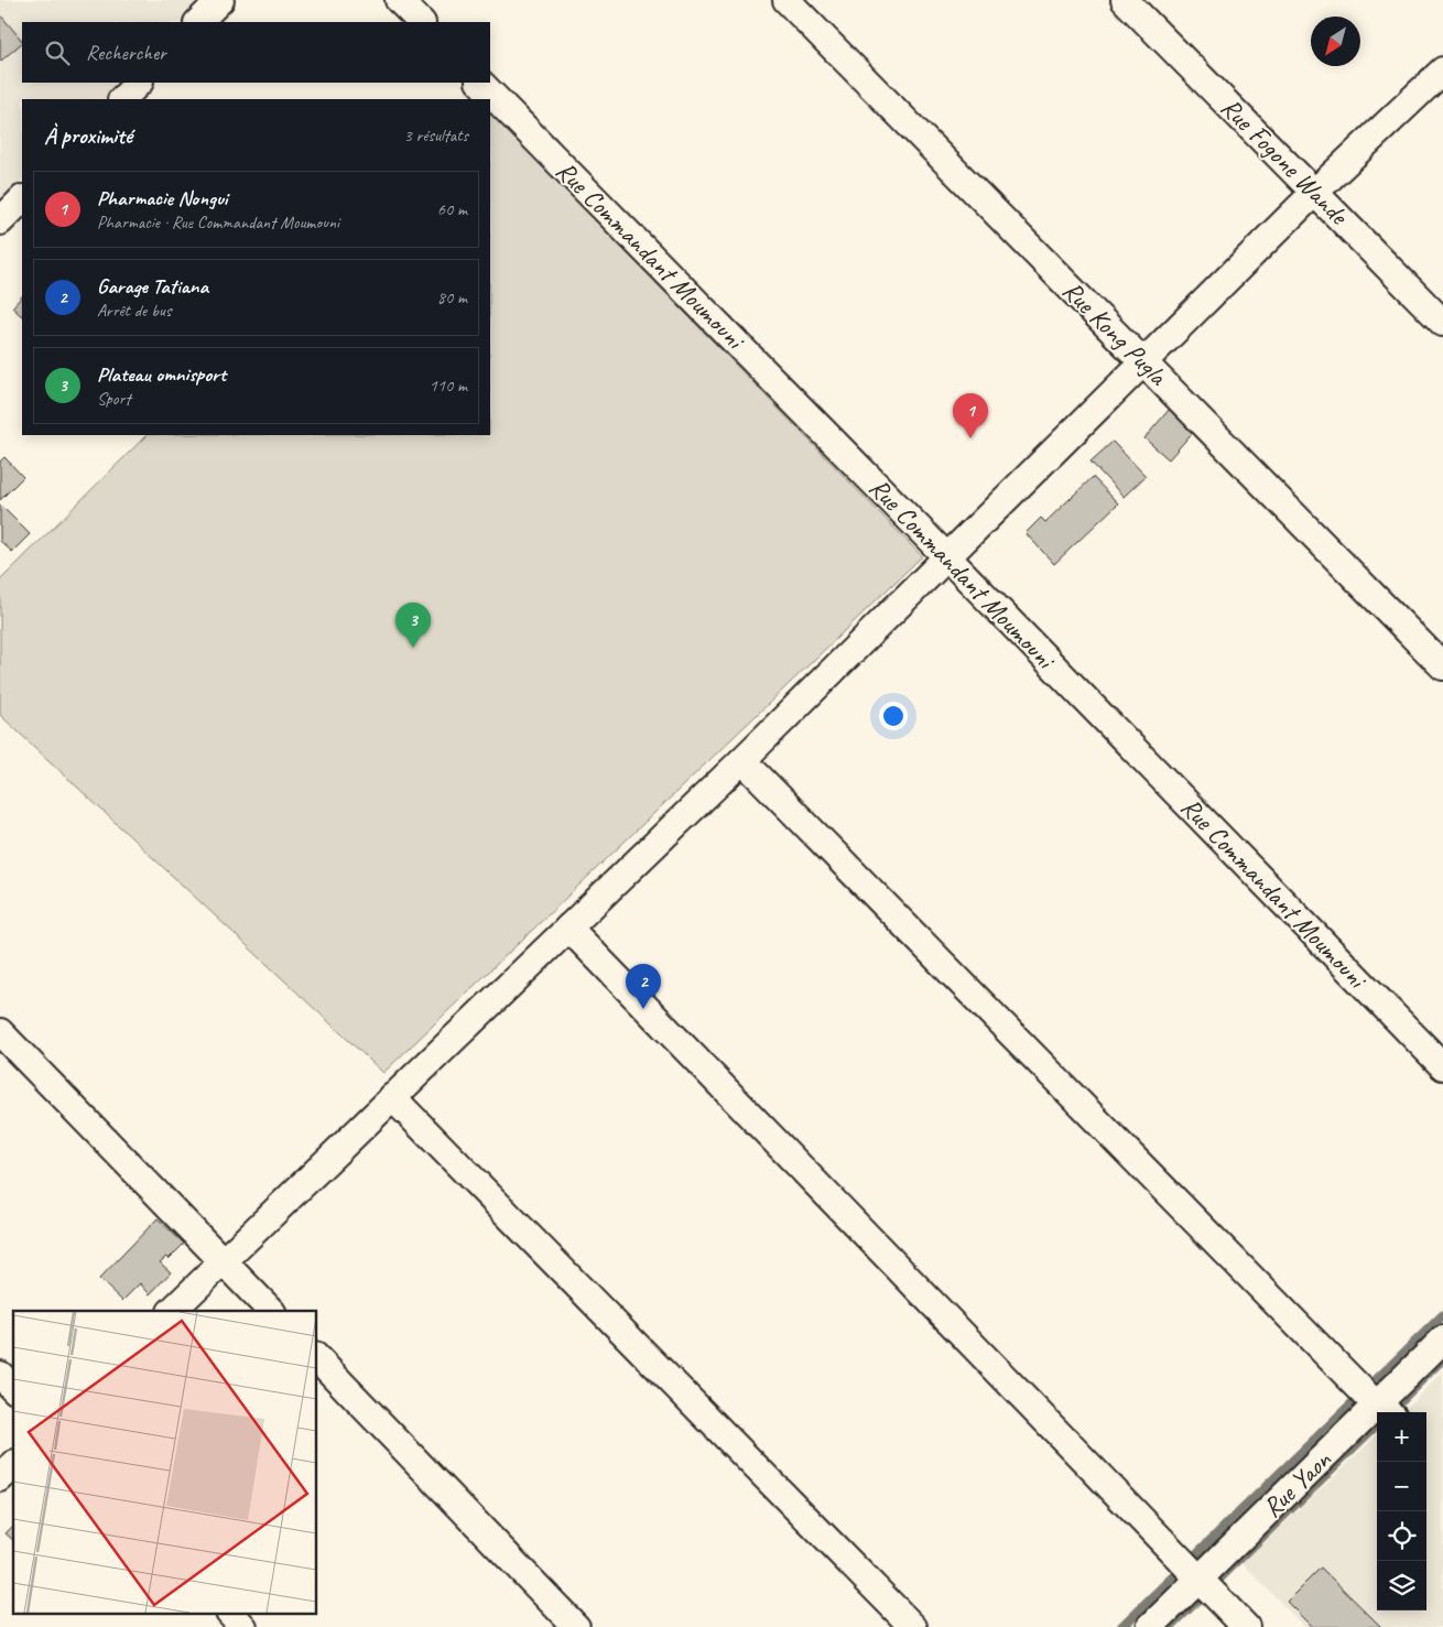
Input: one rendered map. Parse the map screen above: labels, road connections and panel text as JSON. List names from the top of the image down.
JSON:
{
  "streets": {
    "street": [
      "Rue Fogone Wande",
      "Rue Commandant Moumouni",
      "Rue Kong Pugla",
      "Rue Yaon"
    ]
  },
  "north": "bottom left",
  "page": {
    "search": "Rechercher",
    "heading": ["À proximité", "3 résultats"],
    "list": [
      {
        "mark": "1",
        "name": "Pharmacie Nongui",
        "note": "Pharmacie · Rue Commandant Moumouni",
        "value": "60 m"
      },
      {
        "mark": "2",
        "name": "Garage Tatiana",
        "note": "Arrêt de bus",
        "value": "80 m"
      },
      {
        "mark": "3",
        "name": "Plateau omnisport",
        "note": "Sport",
        "value": "110 m"
      }
    ],
    "pins": ["1", "3", "2"],
    "map_buttons": ["+", "−"]
  }
}
